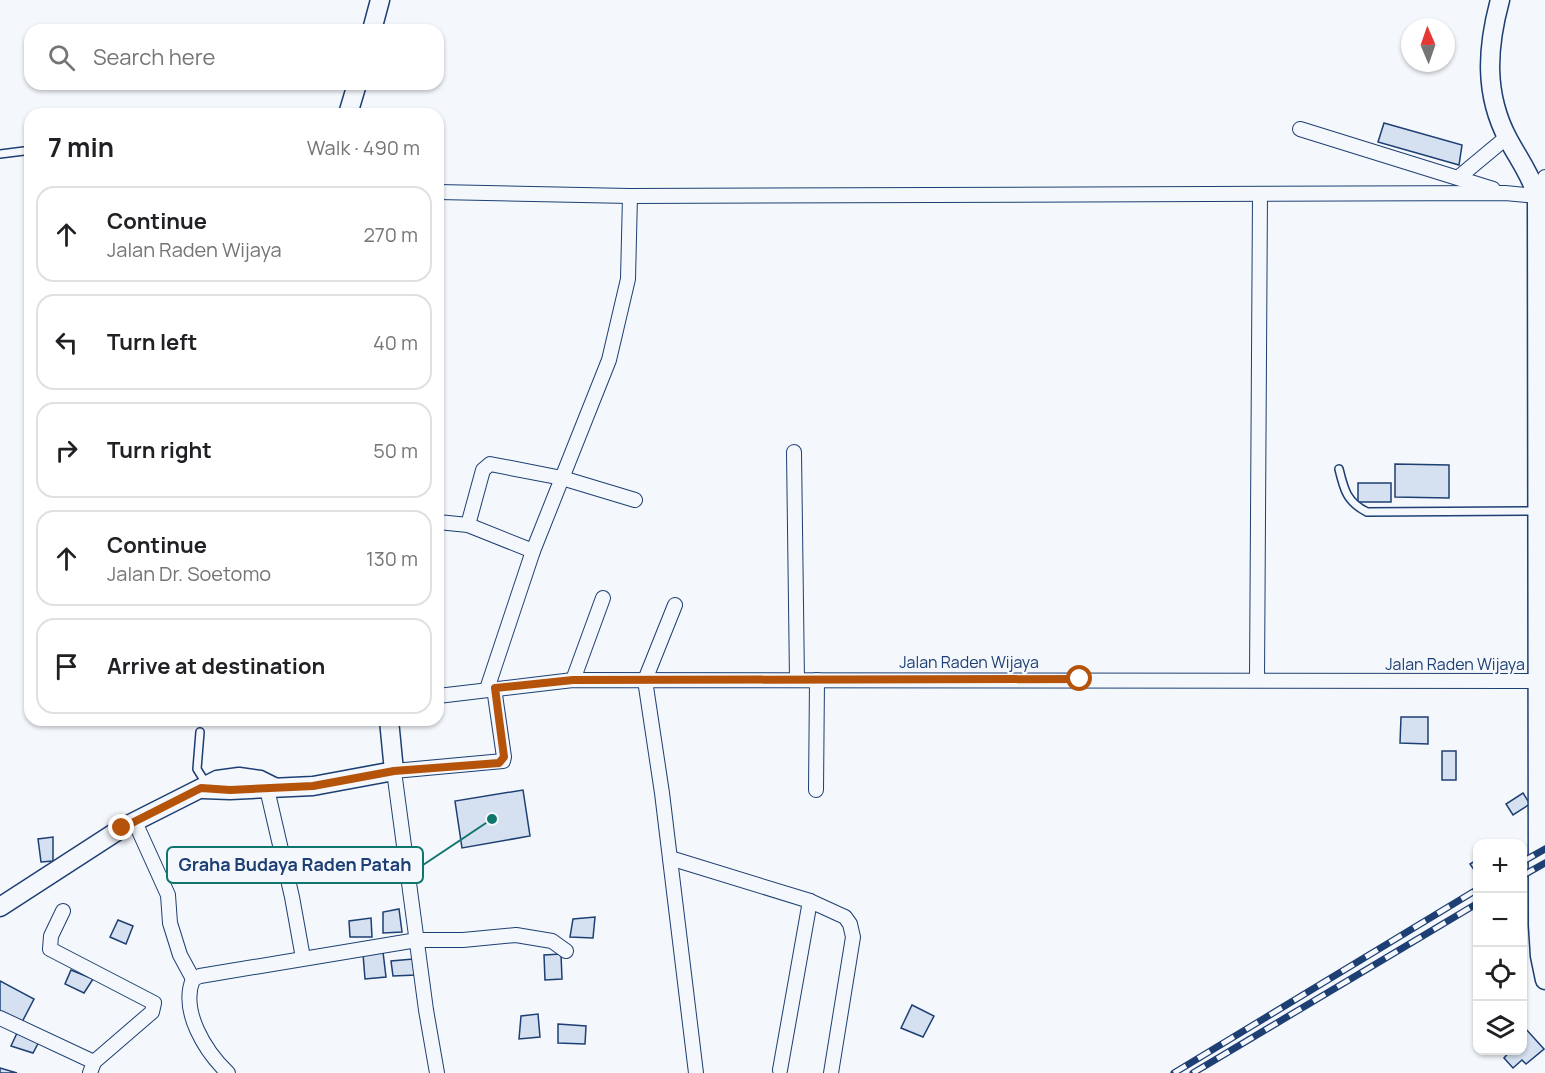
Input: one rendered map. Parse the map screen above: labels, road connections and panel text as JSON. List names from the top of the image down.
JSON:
{
  "streets": {
    "street": ["Jalan Raden Wijaya"]
  },
  "places": ["Graha Budaya Raden Patah"],
  "north": "top",
  "page": {
    "search": "Search here",
    "heading": ["7 min", "Walk · 490 m"],
    "list": [
      ["Continue", "Jalan Raden Wijaya", "270 m"],
      ["Turn left", "40 m"],
      ["Turn right", "50 m"],
      ["Continue", "Jalan Dr. Soetomo", "130 m"],
      "Arrive at destination"
    ],
    "map_buttons": ["+", "−"]
  }
}
